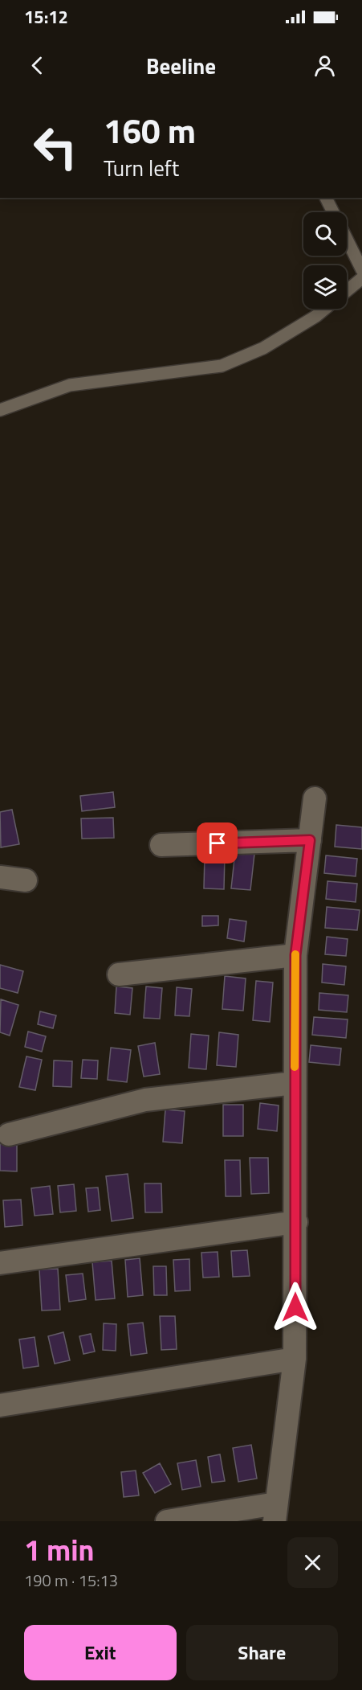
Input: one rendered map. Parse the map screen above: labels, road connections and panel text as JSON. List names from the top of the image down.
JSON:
{
  "page": {
    "status": "15:12",
    "header": "Beeline",
    "turn": ["160 m", "Turn left"],
    "heading": ["1 min", "190 m · 15:13"],
    "buttons": ["Exit", "Share"]
  }
}
